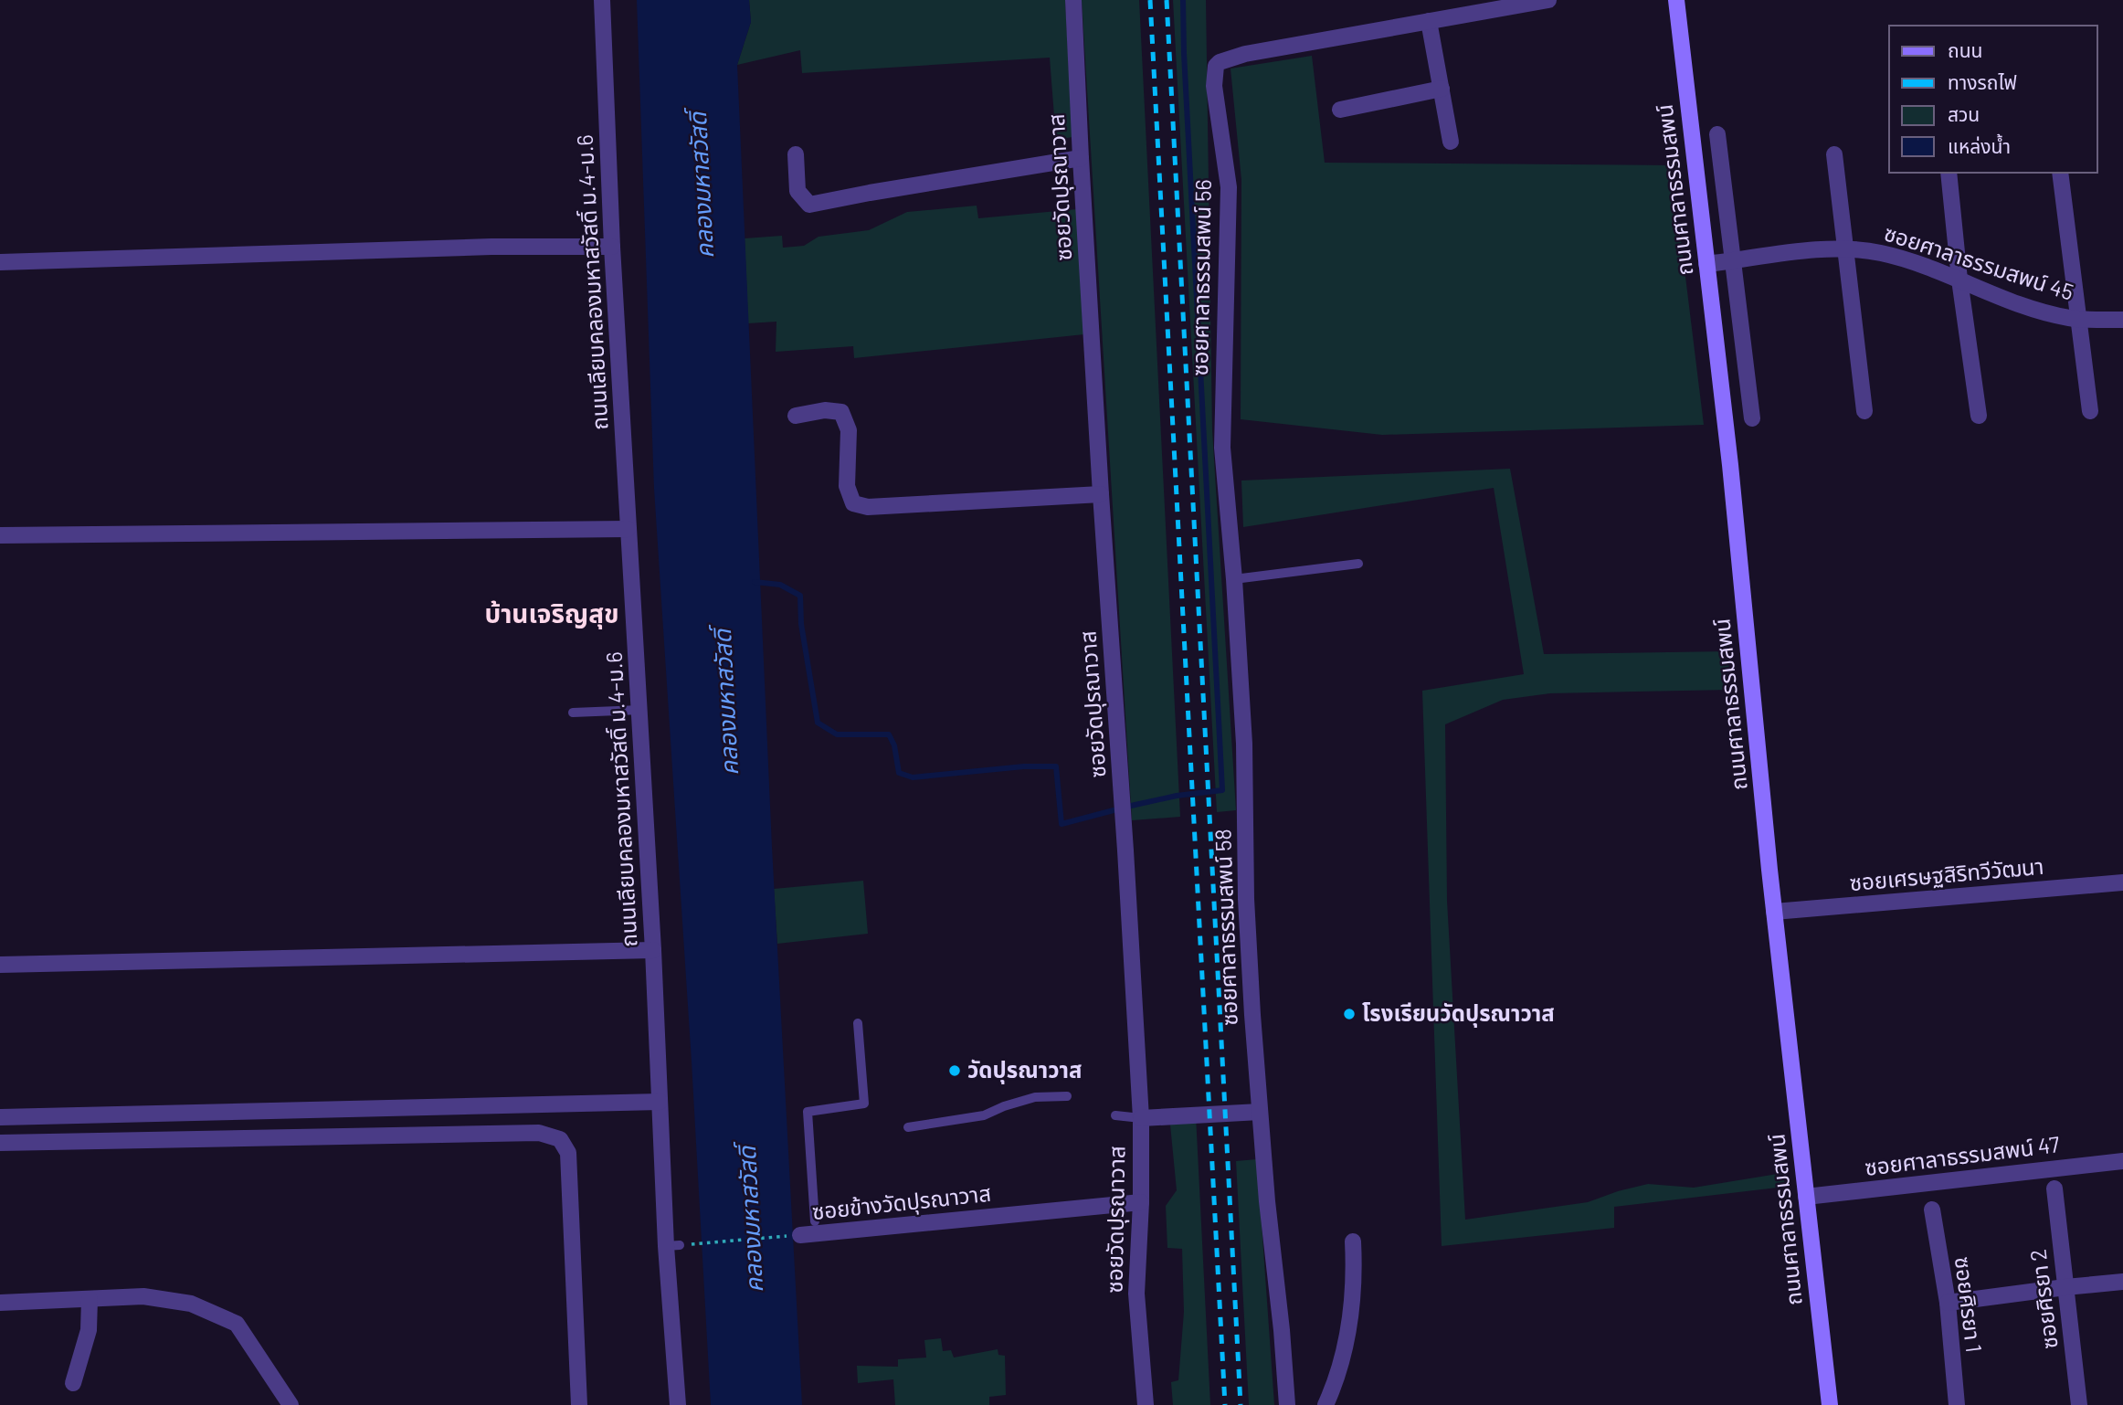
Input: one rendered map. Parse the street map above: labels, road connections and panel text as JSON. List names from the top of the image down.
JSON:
{
  "streets": {
    "street": [
      "ซอยวัดปุรณาวาส",
      "ถนนศาลาธรรมสพน์",
      "ซอยศาลาธรรมสพน์ 45",
      "ซอยศาลาธรรมสพน์ 56",
      "ถนนเลียบคลองมหาสวัสดิ์ ม.4-ม.6",
      "ซอยเศรษฐสิริทวีวัฒนา",
      "ซอยศาลาธรรมสพน์ 58",
      "ซอยศาลาธรรมสพน์ 47",
      "ซอยข้างวัดปุรณาวาส",
      "ซอยศิรยา 2",
      "ซอยศิรยา 1"
    ]
  },
  "crossings": [
    ["ซอยวัดปุรณาวาส", "ซอยข้างวัดปุรณาวาส"],
    ["ถนนศาลาธรรมสพน์", "ซอยศาลาธรรมสพน์ 45"],
    ["ถนนศาลาธรรมสพน์", "ซอยเศรษฐสิริทวีวัฒนา"],
    ["ถนนศาลาธรรมสพน์", "ซอยศาลาธรรมสพน์ 47"],
    ["ซอยศาลาธรรมสพน์ 56", "ซอยศาลาธรรมสพน์ 58"],
    ["ถนนเลียบคลองมหาสวัสดิ์ ม.4-ม.6", "ซอยข้างวัดปุรณาวาส"]
  ],
  "districts": ["บ้านเจริญสุข"],
  "water": ["คลองมหาสวัสดิ์"],
  "places": ["โรงเรียนวัดปุรณาวาส", "วัดปุรณาวาส"],
  "legend": [
    "ถนน",
    "ทางรถไฟ",
    "สวน",
    "แหล่งน้ำ"
  ]
}
